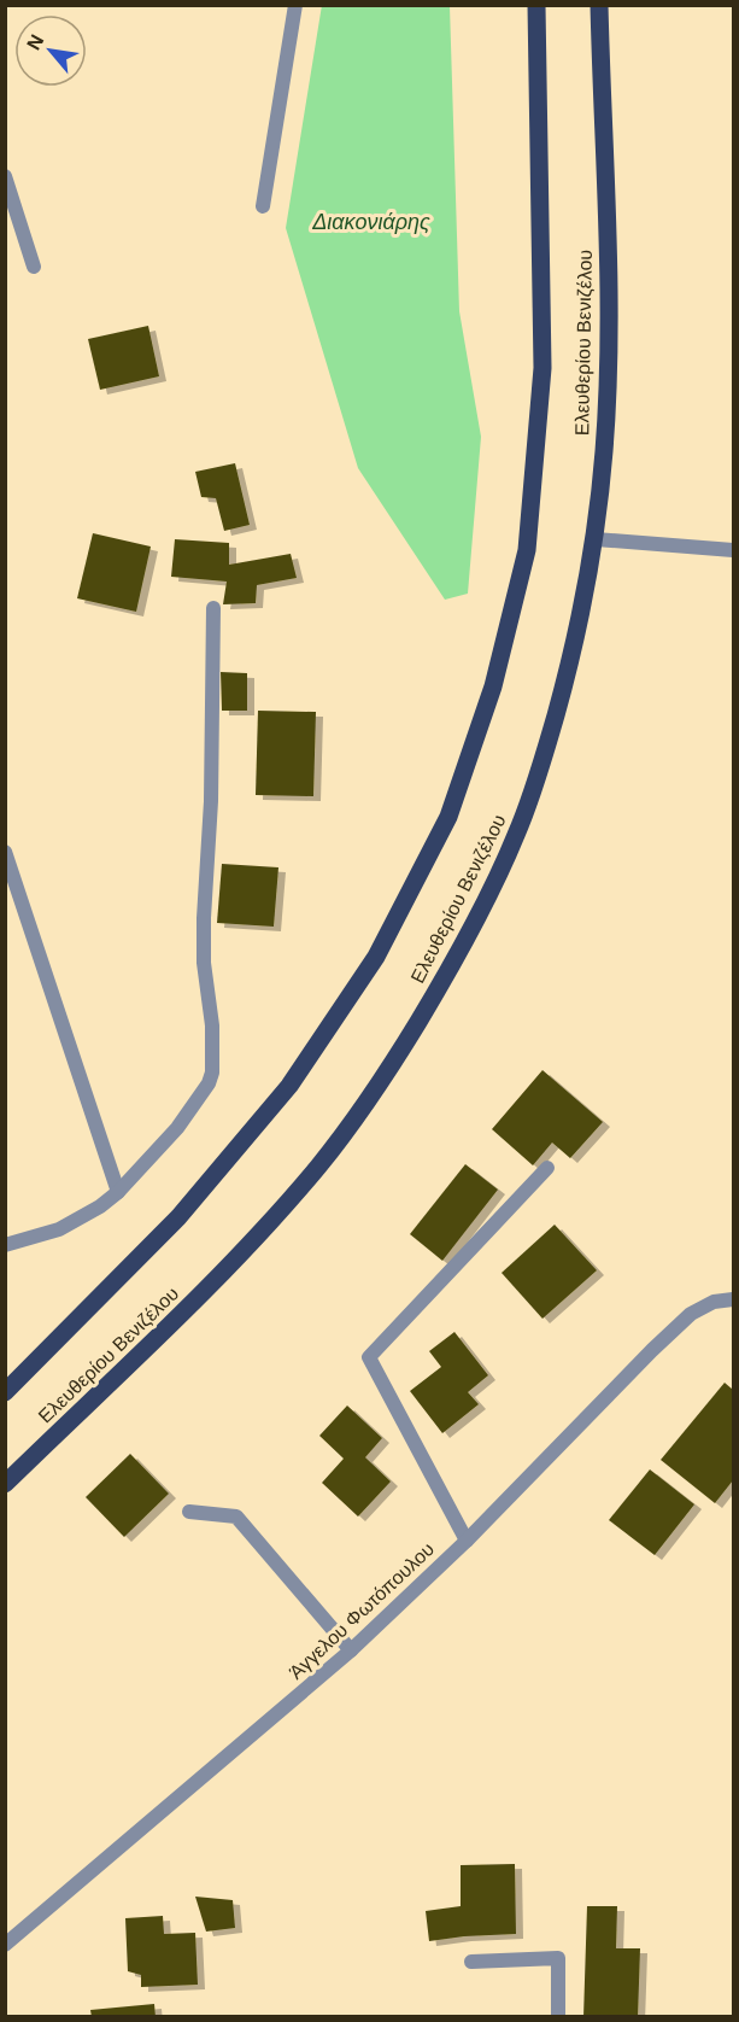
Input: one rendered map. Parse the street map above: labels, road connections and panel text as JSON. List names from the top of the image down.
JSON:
{
  "streets": {
    "main road": ["Ελευθερίου Βενιζέλου"],
    "street": ["Άγγελου Φωτόπουλου"]
  },
  "water": ["Διακονιάρης"],
  "north": "top left"
}
